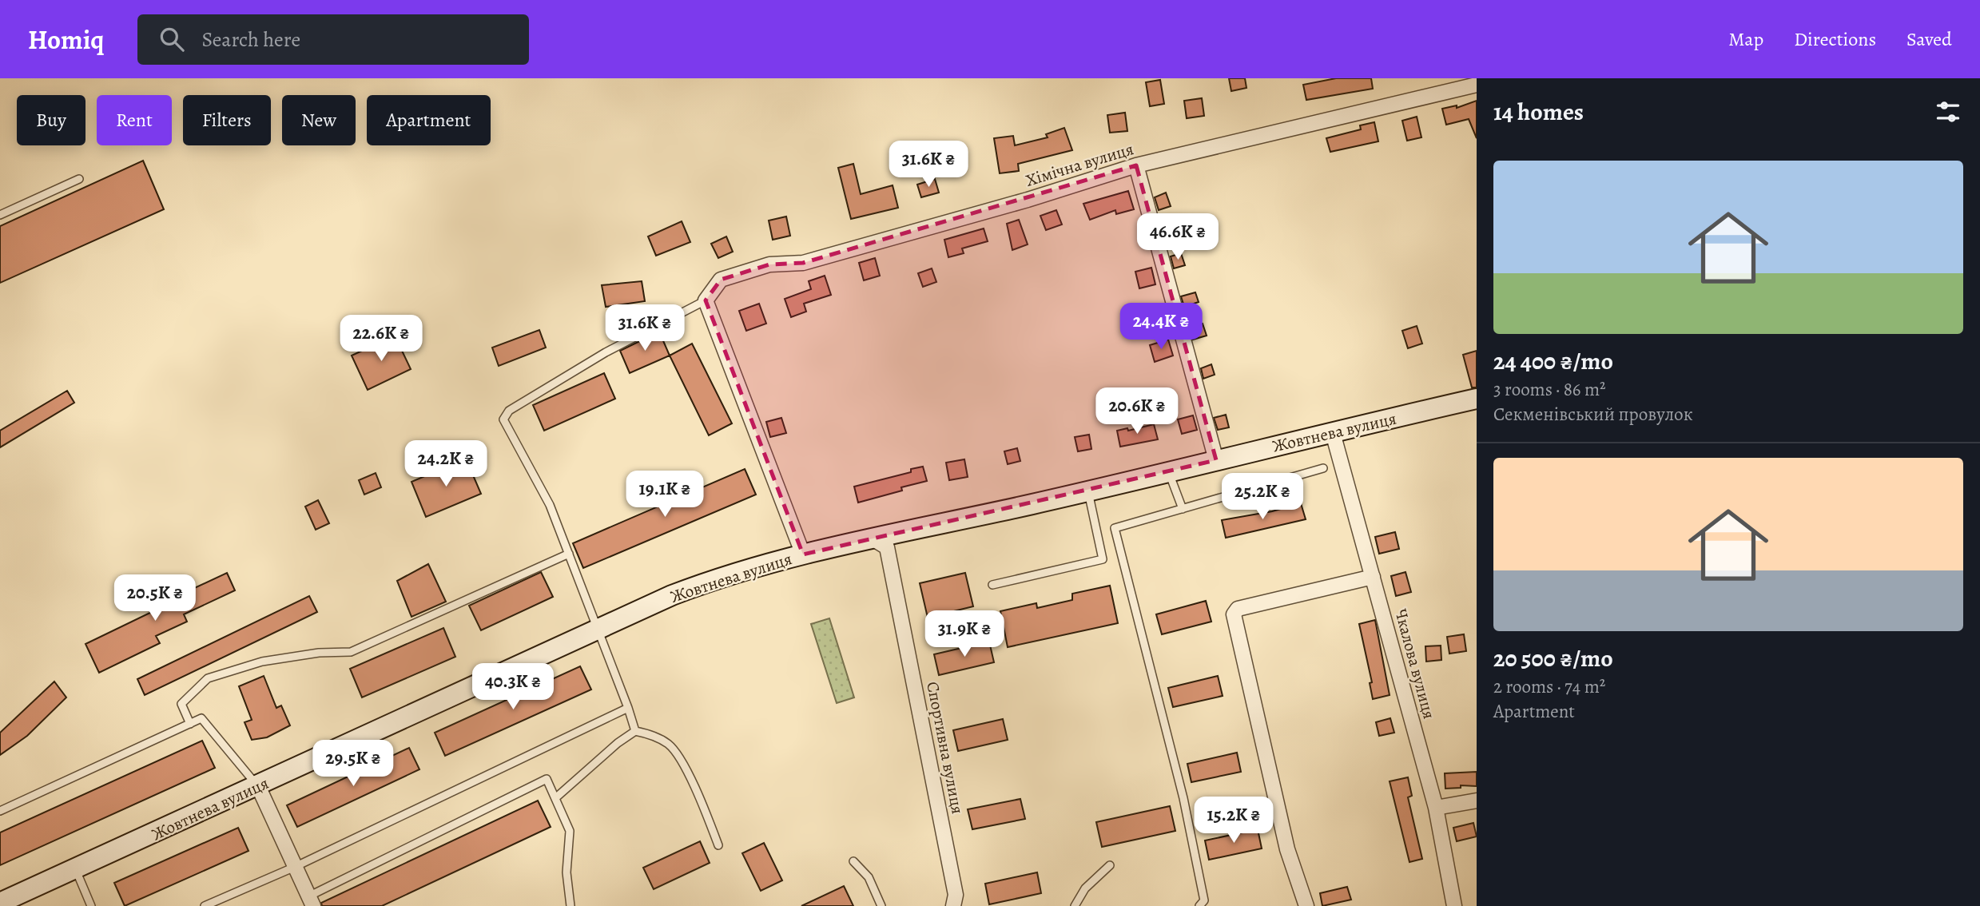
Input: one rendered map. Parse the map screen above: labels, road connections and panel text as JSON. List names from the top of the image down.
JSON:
{
  "streets": {
    "main road": ["Жовтнева вулиця"],
    "street": ["Хімічна вулиця", "Чкалова вулиця", "Спортивна вулиця"]
  },
  "crossings": [
    ["Жовтнева вулиця", "Чкалова вулиця"],
    ["Жовтнева вулиця", "Спортивна вулиця"]
  ],
  "page": {
    "header": "Homiq",
    "search": "Search here",
    "nav": ["Map", "Directions", "Saved"],
    "heading": "14 homes",
    "chip": [
      "Buy",
      "Rent",
      "Filters",
      "New",
      "Apartment"
    ],
    "price": [
      "31.6K ₴",
      "46.6K ₴",
      "24.4K ₴",
      "31.6K ₴",
      "22.6K ₴",
      "20.6K ₴",
      "24.2K ₴",
      "19.1K ₴",
      "25.2K ₴",
      "20.5K ₴",
      "31.9K ₴",
      "40.3K ₴",
      "29.5K ₴",
      "15.2K ₴"
    ],
    "list": [
      {
        "name": "24 400 ₴/mo",
        "note": "3 rooms · 86 m² · Секменівський провулок"
      },
      {
        "name": "20 500 ₴/mo",
        "note": "2 rooms · 74 m² · Apartment"
      }
    ]
  }
}
